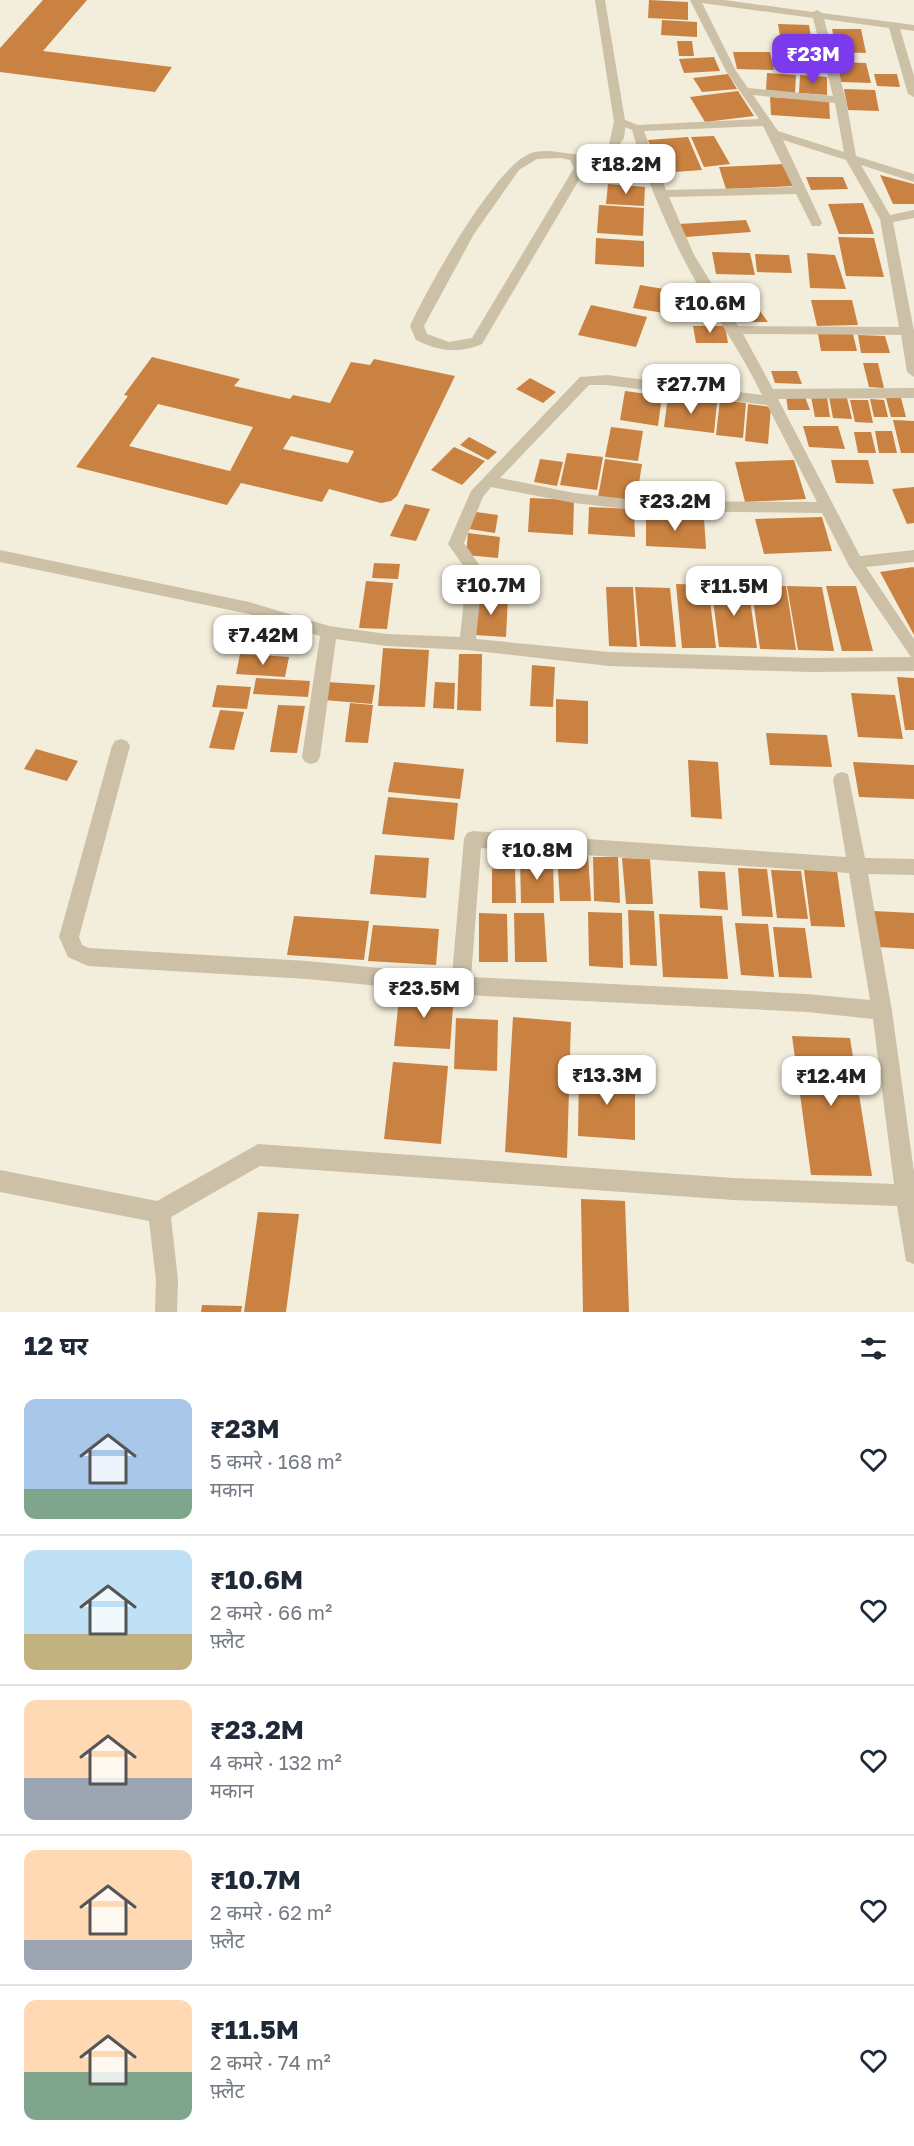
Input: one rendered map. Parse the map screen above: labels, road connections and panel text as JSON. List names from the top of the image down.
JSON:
{
  "page": {
    "price": [
      "₹23M",
      "₹18.2M",
      "₹10.6M",
      "₹27.7M",
      "₹23.2M",
      "₹10.7M",
      "₹11.5M",
      "₹7.42M",
      "₹10.8M",
      "₹23.5M",
      "₹13.3M",
      "₹12.4M"
    ],
    "heading": "12 घर",
    "list": [
      {
        "name": "₹23M",
        "note": "5 कमरे · 168 m² · मकान"
      },
      {
        "name": "₹10.6M",
        "note": "2 कमरे · 66 m² · फ़्लैट"
      },
      {
        "name": "₹23.2M",
        "note": "4 कमरे · 132 m² · मकान"
      },
      {
        "name": "₹10.7M",
        "note": "2 कमरे · 62 m² · फ़्लैट"
      },
      {
        "name": "₹11.5M",
        "note": "2 कमरे · 74 m² · फ़्लैट"
      }
    ]
  }
}
